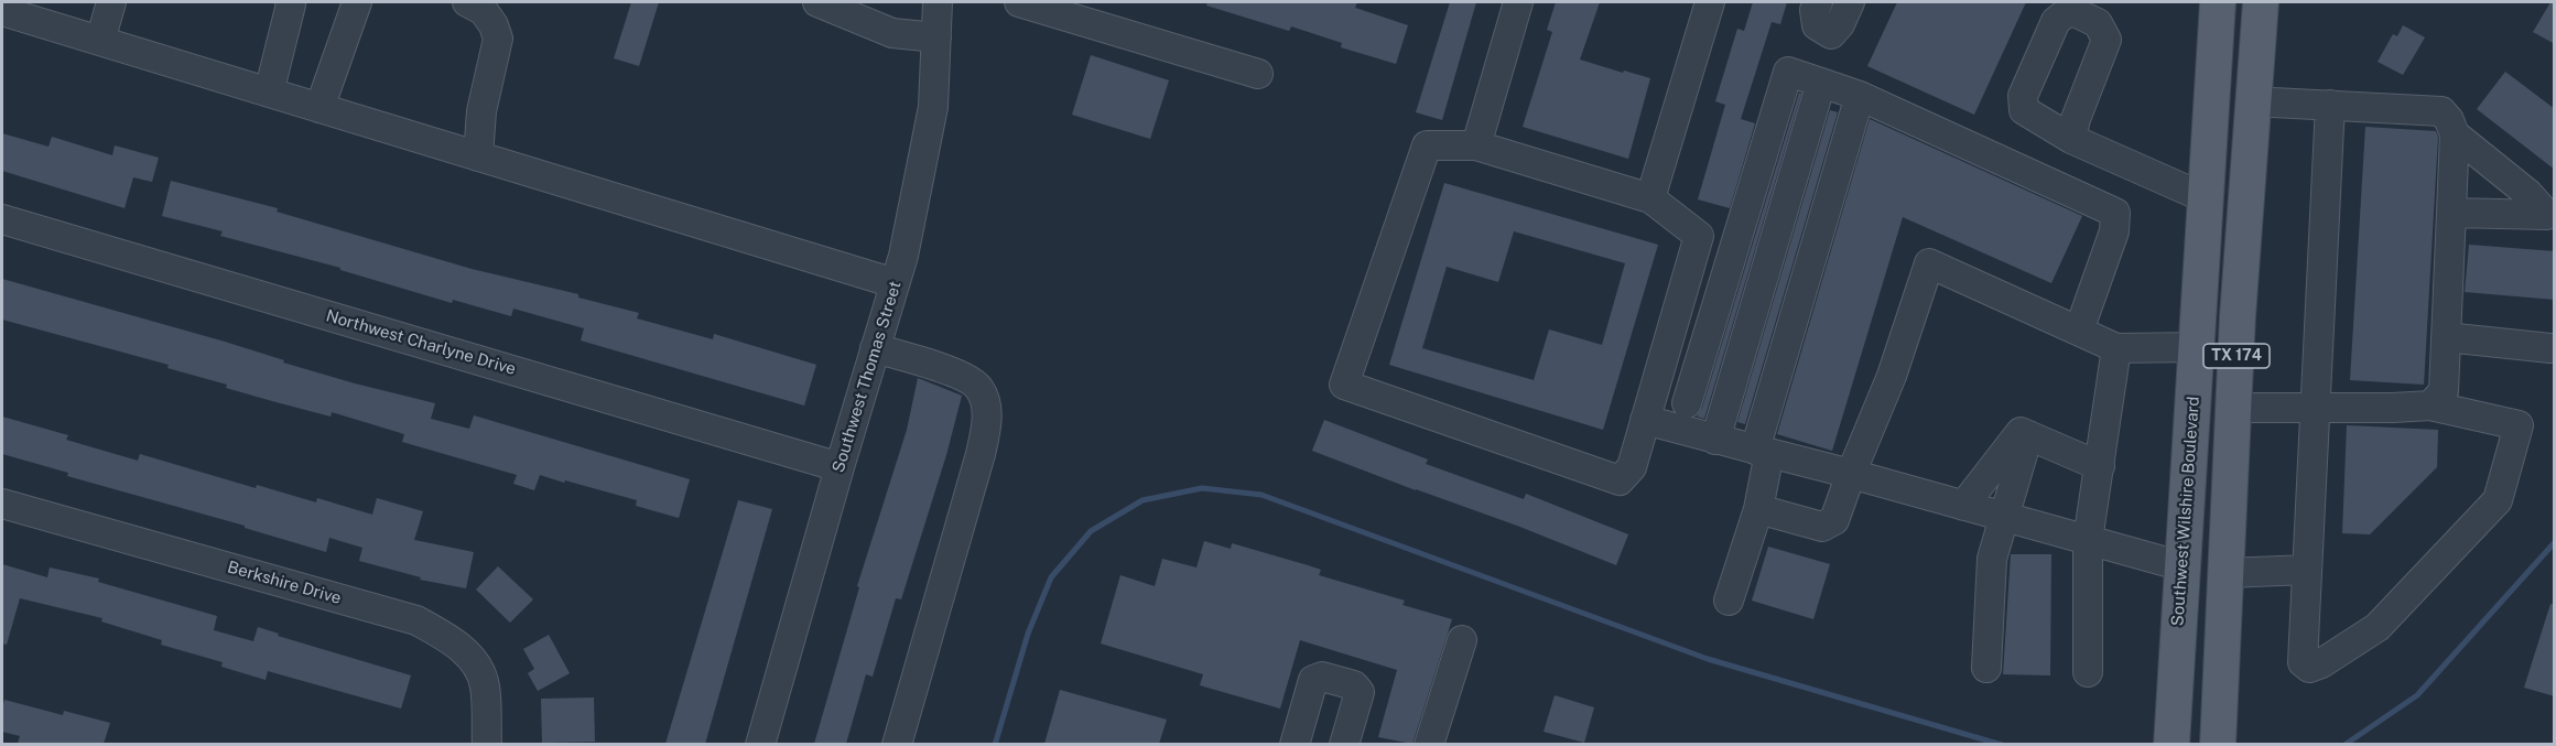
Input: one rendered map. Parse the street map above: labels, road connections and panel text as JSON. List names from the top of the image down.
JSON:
{
  "streets": {
    "main road": ["TX 174", "Southwest Wilshire Boulevard"],
    "street": ["Northwest Charlyne Drive", "Southwest Thomas Street", "Berkshire Drive"]
  },
  "crossings": [
    ["Northwest Charlyne Drive", "Southwest Thomas Street"]
  ]
}
